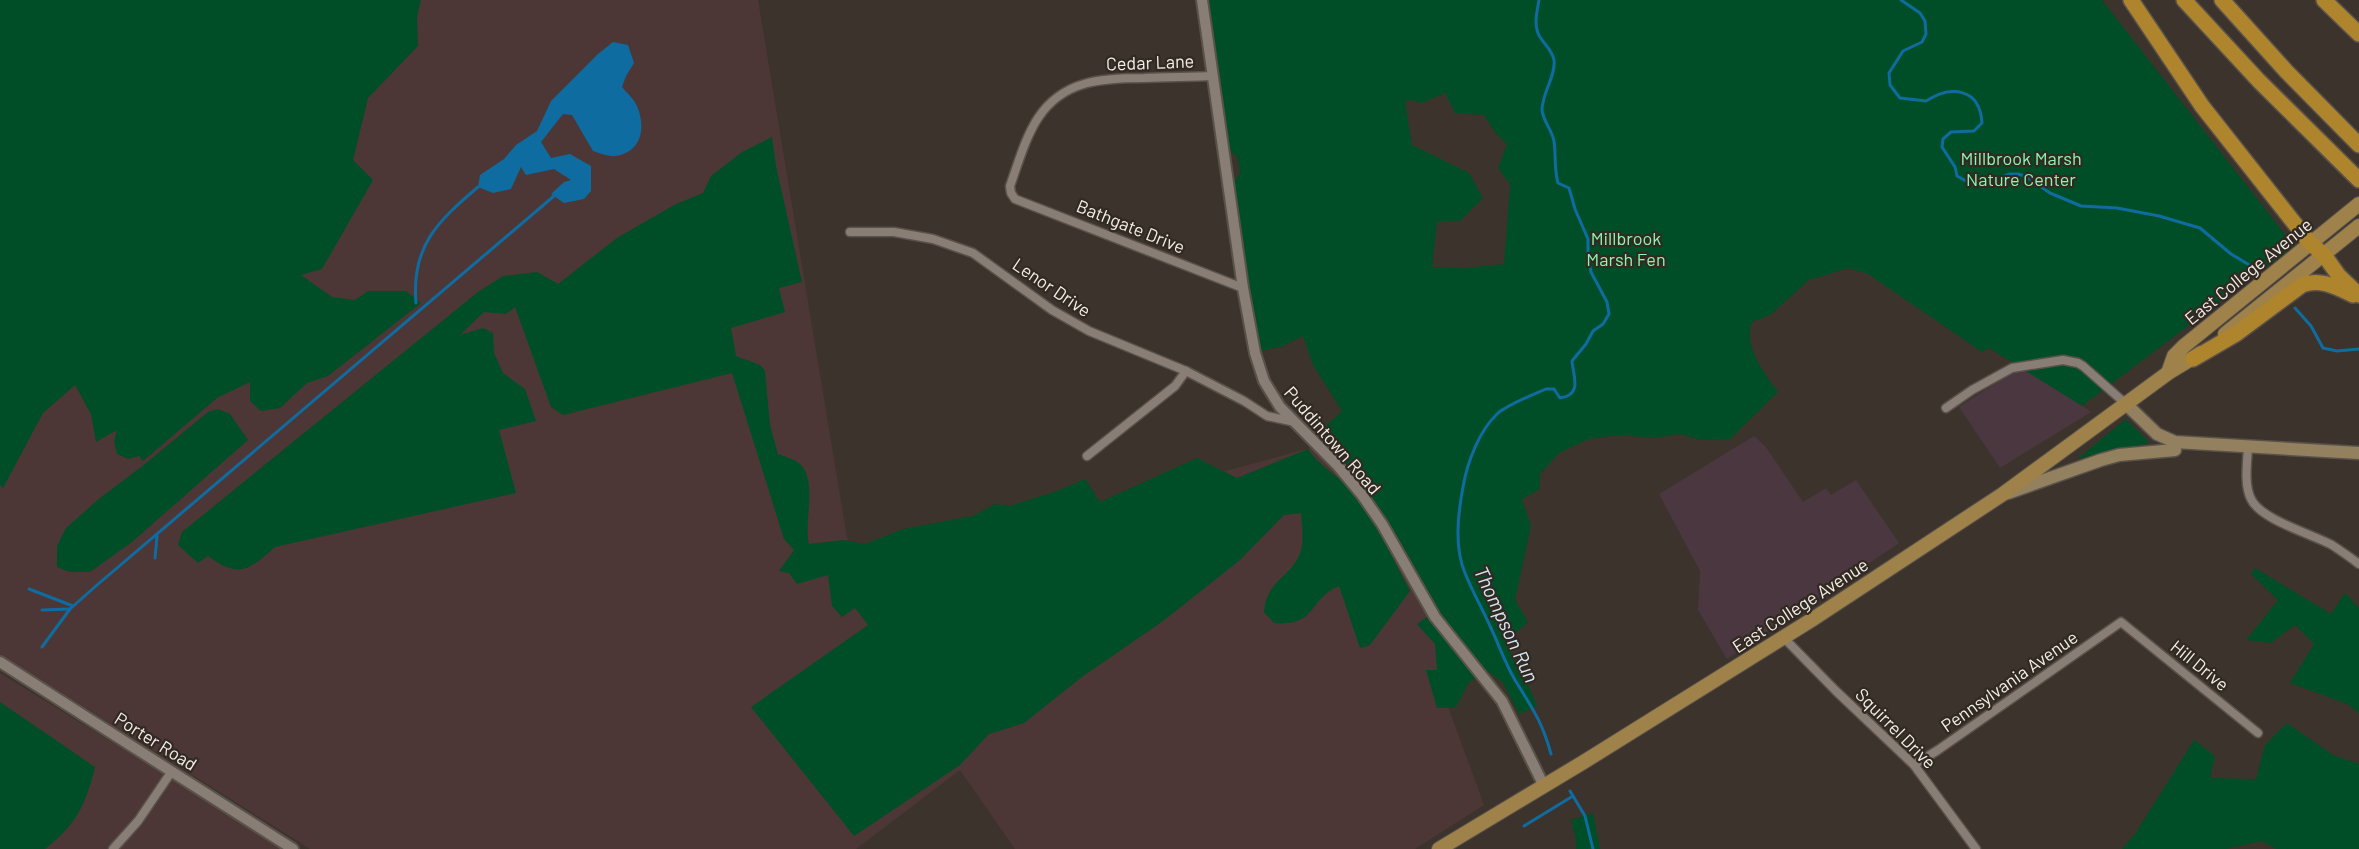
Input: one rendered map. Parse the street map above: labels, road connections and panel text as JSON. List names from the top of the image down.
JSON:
{
  "streets": {
    "main road": ["East College Avenue"],
    "street": [
      "Cedar Lane",
      "Bathgate Drive",
      "Lenor Drive",
      "Puddintown Road",
      "Hill Drive",
      "Pennsylvania Avenue",
      "Squirrel Drive",
      "Porter Road"
    ]
  },
  "crossings": [
    ["Cedar Lane", "Bathgate Drive"],
    ["Cedar Lane", "Puddintown Road"],
    ["Bathgate Drive", "Puddintown Road"],
    ["East College Avenue", "Puddintown Road"],
    ["East College Avenue", "Squirrel Drive"],
    ["Lenor Drive", "Puddintown Road"],
    ["Hill Drive", "Pennsylvania Avenue"],
    ["Pennsylvania Avenue", "Squirrel Drive"]
  ],
  "water": ["Thompson Run"],
  "parks": ["Millbrook Marsh Nature Center", "Millbrook Marsh Fen"]
}
